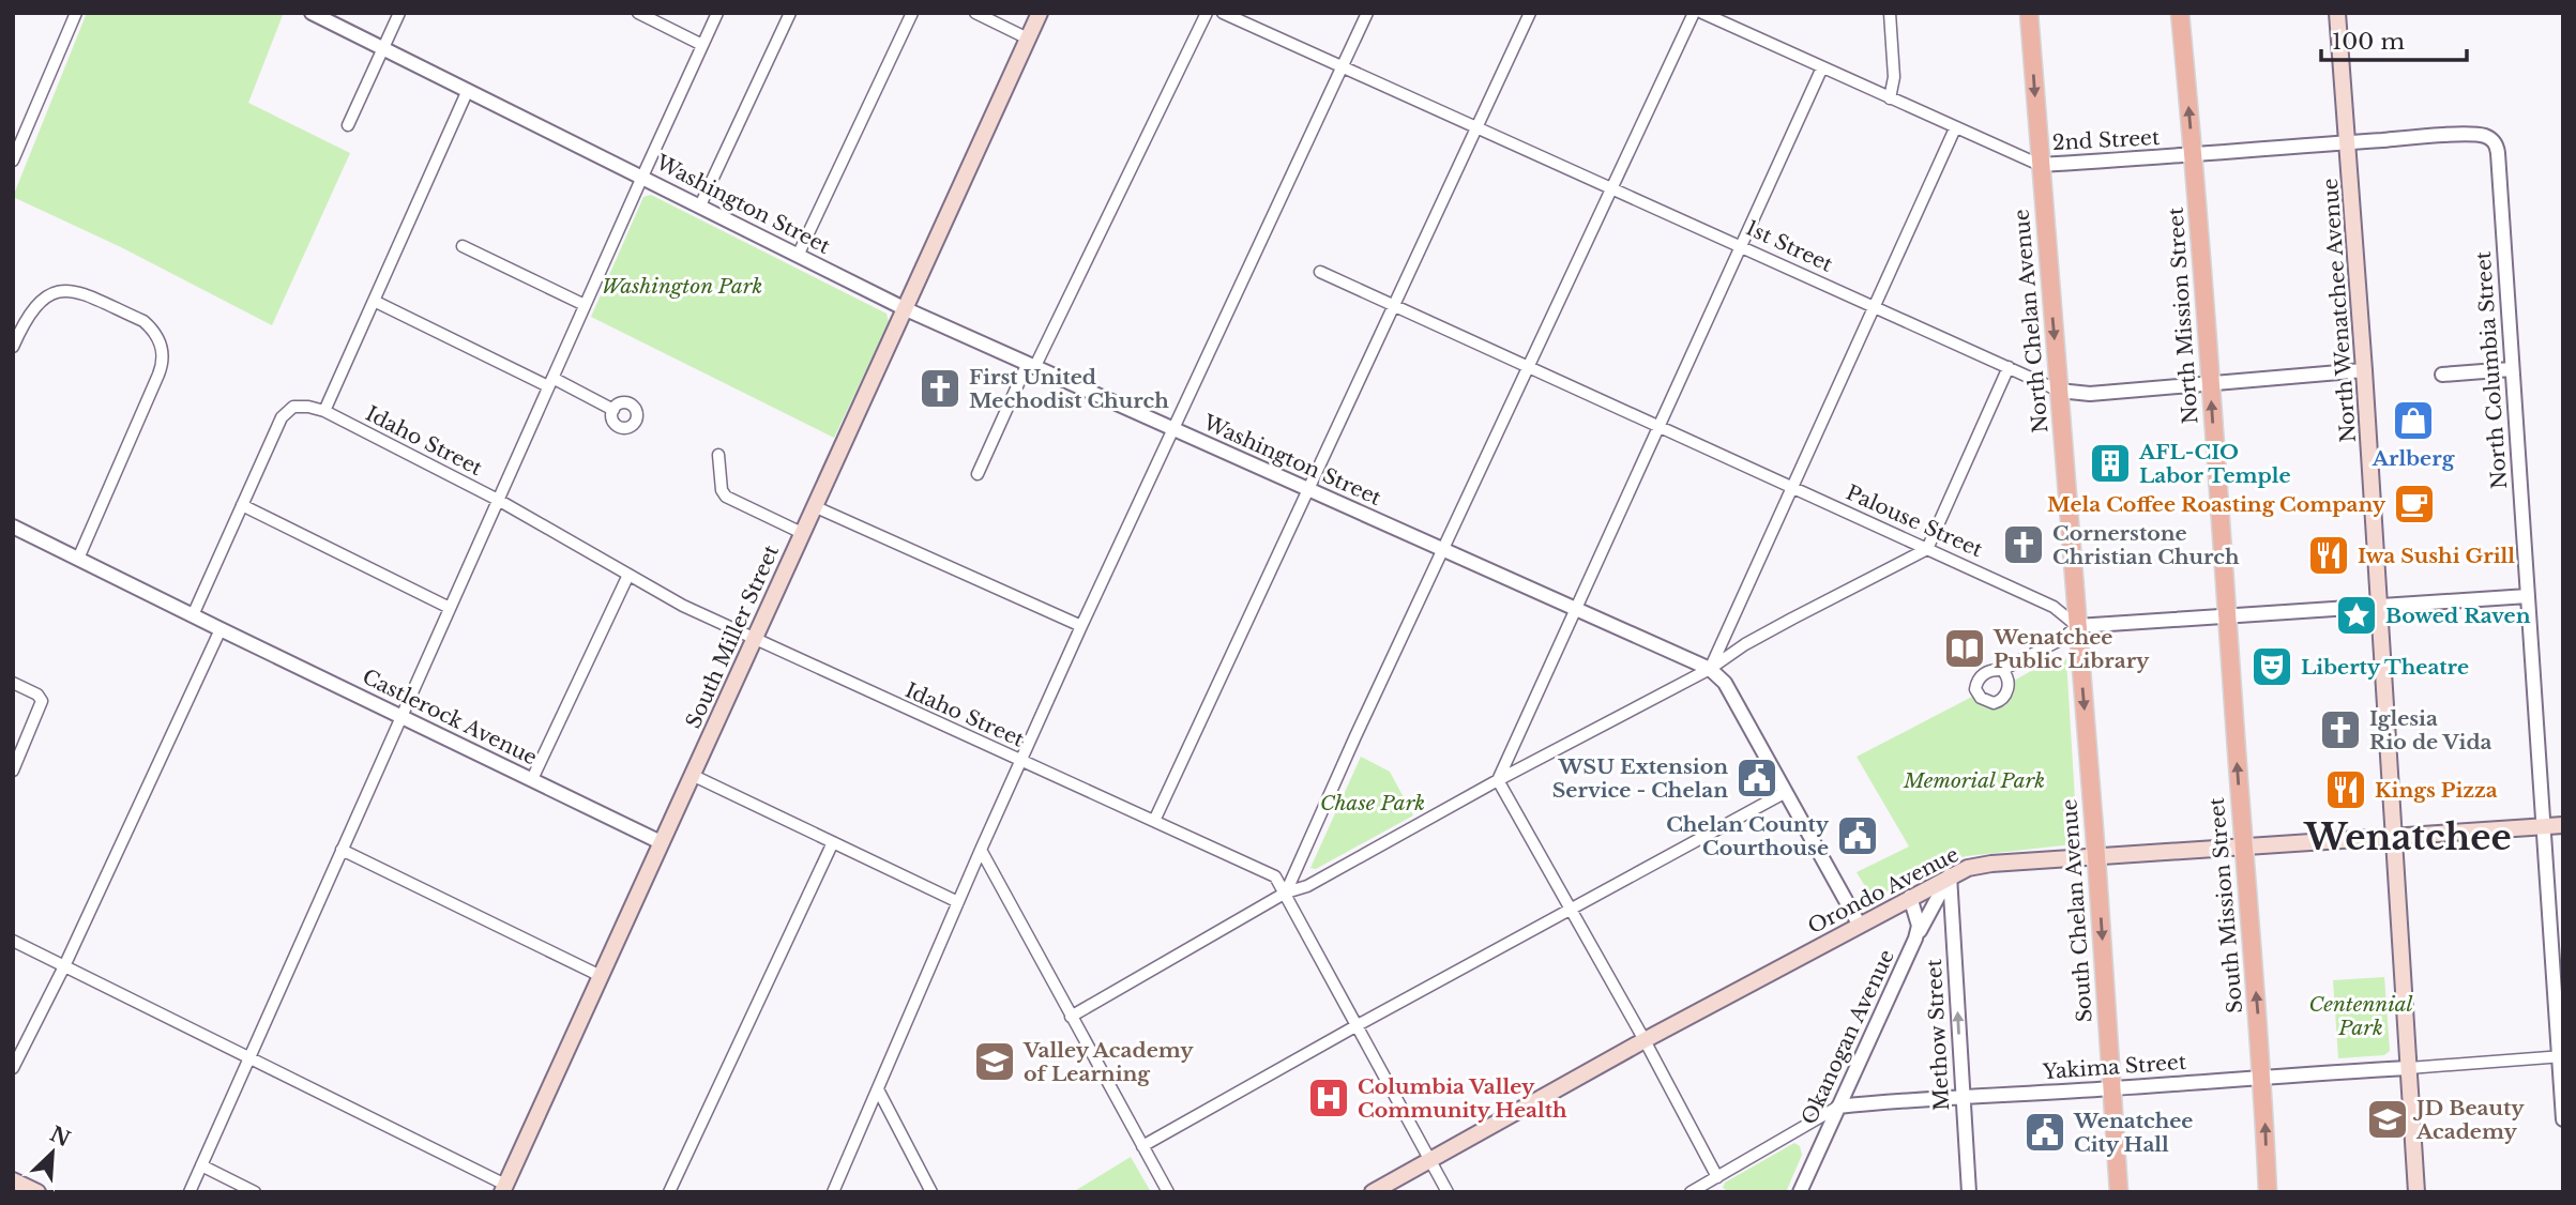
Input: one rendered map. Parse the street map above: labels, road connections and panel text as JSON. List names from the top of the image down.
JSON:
{
  "streets": {
    "main road": [
      "North Wenatchee Avenue",
      "North Mission Street",
      "North Chelan Avenue",
      "South Miller Street",
      "Orondo Avenue",
      "South Mission Street",
      "South Chelan Avenue"
    ],
    "street": [
      "2nd Street",
      "Washington Street",
      "1st Street",
      "North Columbia Street",
      "Idaho Street",
      "Palouse Street",
      "Castlerock Avenue",
      "Methow Street",
      "Okanogan Avenue",
      "Yakima Street"
    ]
  },
  "crossings": [
    ["2nd Street", "North Wenatchee Avenue"],
    ["2nd Street", "North Mission Street"],
    ["2nd Street", "North Chelan Avenue"],
    ["2nd Street", "North Columbia Street"],
    ["Washington Street", "South Miller Street"],
    ["Washington Street", "Orondo Avenue"],
    ["1st Street", "North Wenatchee Avenue"],
    ["1st Street", "North Mission Street"],
    ["1st Street", "North Chelan Avenue"],
    ["North Wenatchee Avenue", "Orondo Avenue"],
    ["North Wenatchee Avenue", "Yakima Street"],
    ["North Mission Street", "South Mission Street"],
    ["North Chelan Avenue", "Palouse Street"],
    ["North Chelan Avenue", "South Chelan Avenue"],
    ["North Columbia Street", "Orondo Avenue"],
    ["North Columbia Street", "Yakima Street"],
    ["Idaho Street", "South Miller Street"],
    ["Idaho Street", "Orondo Avenue"],
    ["Palouse Street", "South Chelan Avenue"],
    ["South Miller Street", "Castlerock Avenue"],
    ["Orondo Avenue", "South Mission Street"],
    ["Orondo Avenue", "South Chelan Avenue"],
    ["Orondo Avenue", "Methow Street"],
    ["Orondo Avenue", "Okanogan Avenue"],
    ["South Mission Street", "Yakima Street"],
    ["South Chelan Avenue", "Yakima Street"],
    ["Methow Street", "Yakima Street"],
    ["Okanogan Avenue", "Yakima Street"]
  ],
  "one_way": [
    "North Mission Street",
    "North Chelan Avenue",
    "South Mission Street",
    "South Chelan Avenue",
    "Methow Street"
  ],
  "districts": ["Wenatchee"],
  "parks": [
    "Washington Park",
    "Memorial Park",
    "Chase Park",
    "Centennial Park"
  ],
  "places": {
    "church": ["First United Mechodist Church", "Cornerstone Christian Church", "Iglesia Rio de Vida"],
    "shop": ["Arlberg"],
    "building": ["AFL-CIO Labor Temple"],
    "cafe": ["Mela Coffee Roasting Company"],
    "restaurant": ["Iwa Sushi Grill", "Kings Pizza"],
    "place": ["Bowed Raven"],
    "library": ["Wenatchee Public Library"],
    "theatre": ["Liberty Theatre"],
    "public building": ["WSU Extension Service - Chelan", "Chelan County Courthouse", "Wenatchee City Hall"],
    "school or university": ["Valley Academy of Learning", "JD Beauty Academy"],
    "hospital": ["Columbia Valley Community Health"]
  },
  "scale_bar": "100 m",
  "north": "top right"
}
